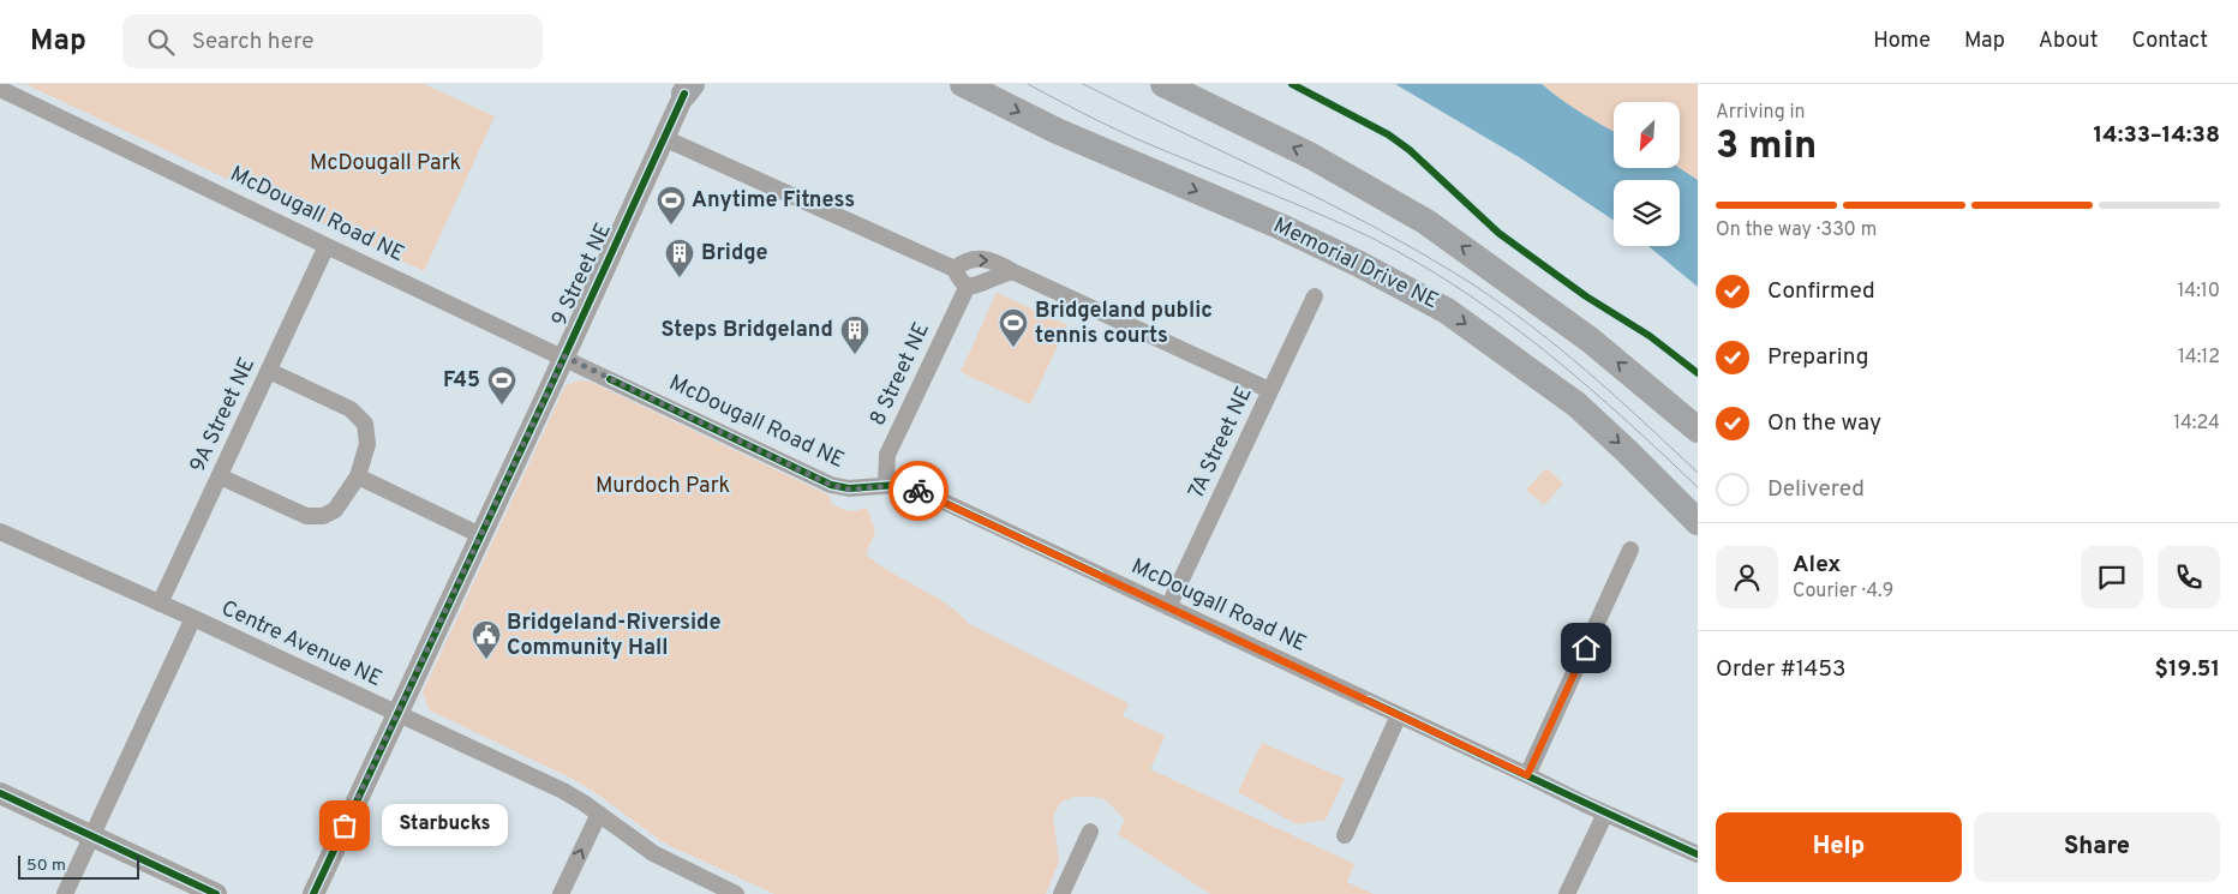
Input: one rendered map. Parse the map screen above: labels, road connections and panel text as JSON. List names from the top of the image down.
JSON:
{
  "streets": {
    "highway": ["Memorial Drive NE"],
    "street": [
      "McDougall Road NE",
      "9 Street NE",
      "8 Street NE",
      "9A Street NE",
      "7A Street NE",
      "Centre Avenue NE"
    ]
  },
  "crossings": [
    ["McDougall Road NE", "9 Street NE"],
    ["McDougall Road NE", "8 Street NE"],
    ["McDougall Road NE", "9A Street NE"],
    ["McDougall Road NE", "7A Street NE"],
    ["9 Street NE", "Centre Avenue NE"],
    ["9A Street NE", "Centre Avenue NE"]
  ],
  "parks": ["McDougall Park", "Murdoch Park"],
  "places": {
    "sports": ["Anytime Fitness", "Bridgeland public tennis courts", "F45"],
    "building": ["Bridge", "Steps Bridgeland"],
    "public building": ["Bridgeland-Riverside Community Hall"],
    "other": ["Starbucks"]
  },
  "scale_bar": "50 m",
  "north": "bottom left",
  "page": {
    "header": "Map",
    "search": "Search here",
    "nav": [
      "Home",
      "Map",
      "About",
      "Contact"
    ],
    "heading": ["3 min", "Arriving in", "14:33–14:38"],
    "panel": [
      "Alex",
      "Courier · 4.9",
      "Order #1453",
      "$19.51"
    ],
    "bar": "On the way · 330 m",
    "list": [
      ["Confirmed", "14:10"],
      ["Preparing", "14:12"],
      ["On the way", "14:24"],
      "Delivered"
    ],
    "buttons": ["Help", "Share"],
    "bubble": "Starbucks",
    "scale": "50 m"
  }
}
